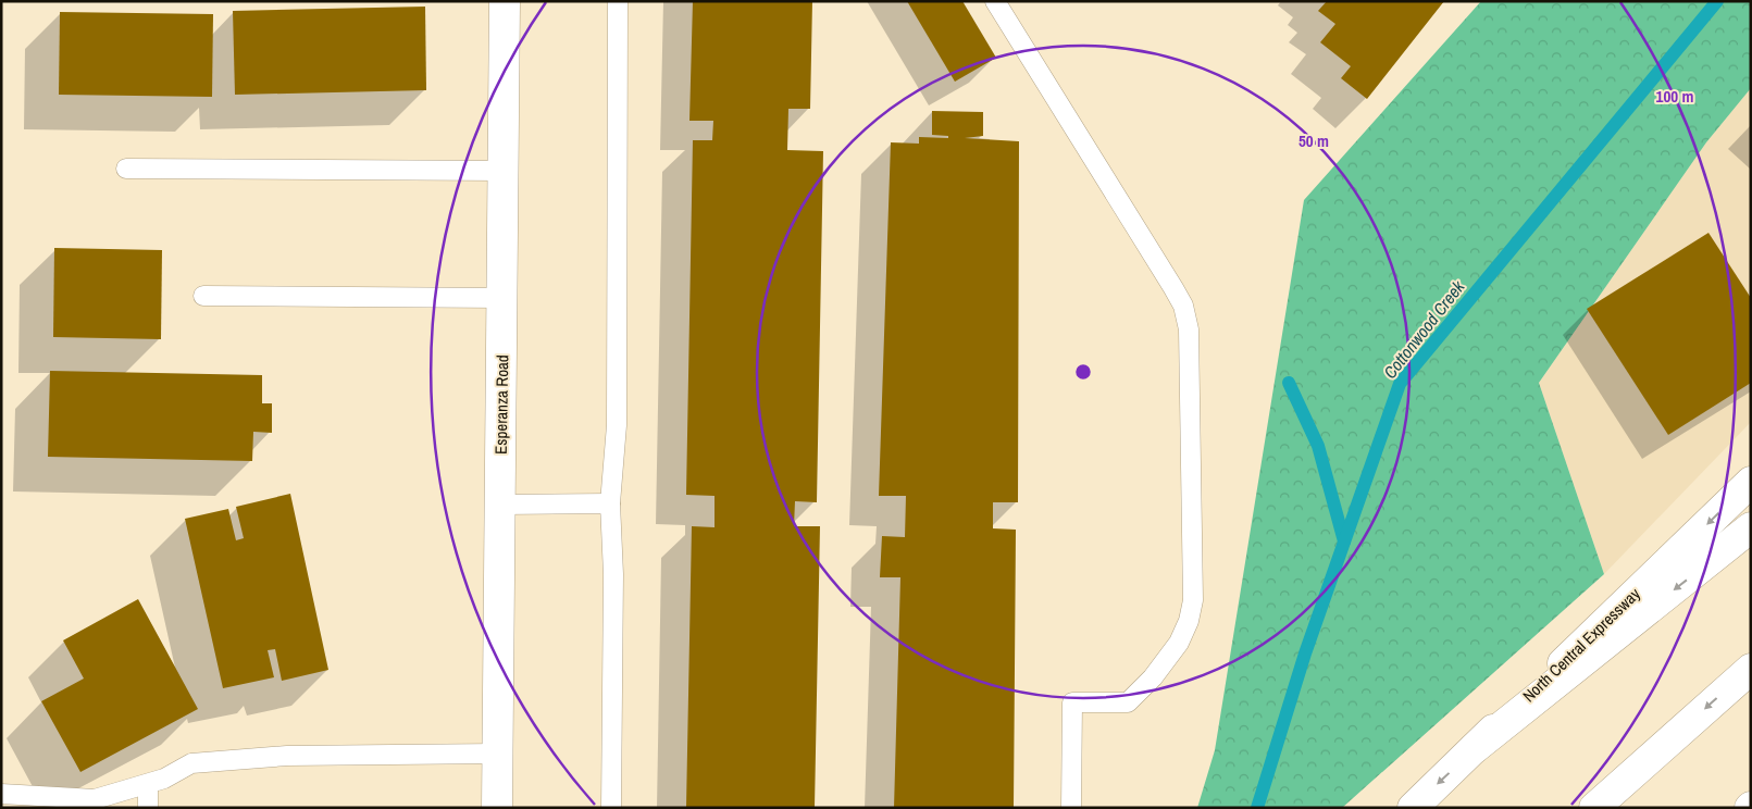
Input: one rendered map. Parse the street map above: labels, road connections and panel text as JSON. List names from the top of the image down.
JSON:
{
  "streets": {
    "main road": ["Esperanza Road", "North Central Expressway"]
  },
  "water": ["Cottonwood Creek"],
  "rings": ["100 m", "50 m"]
}
